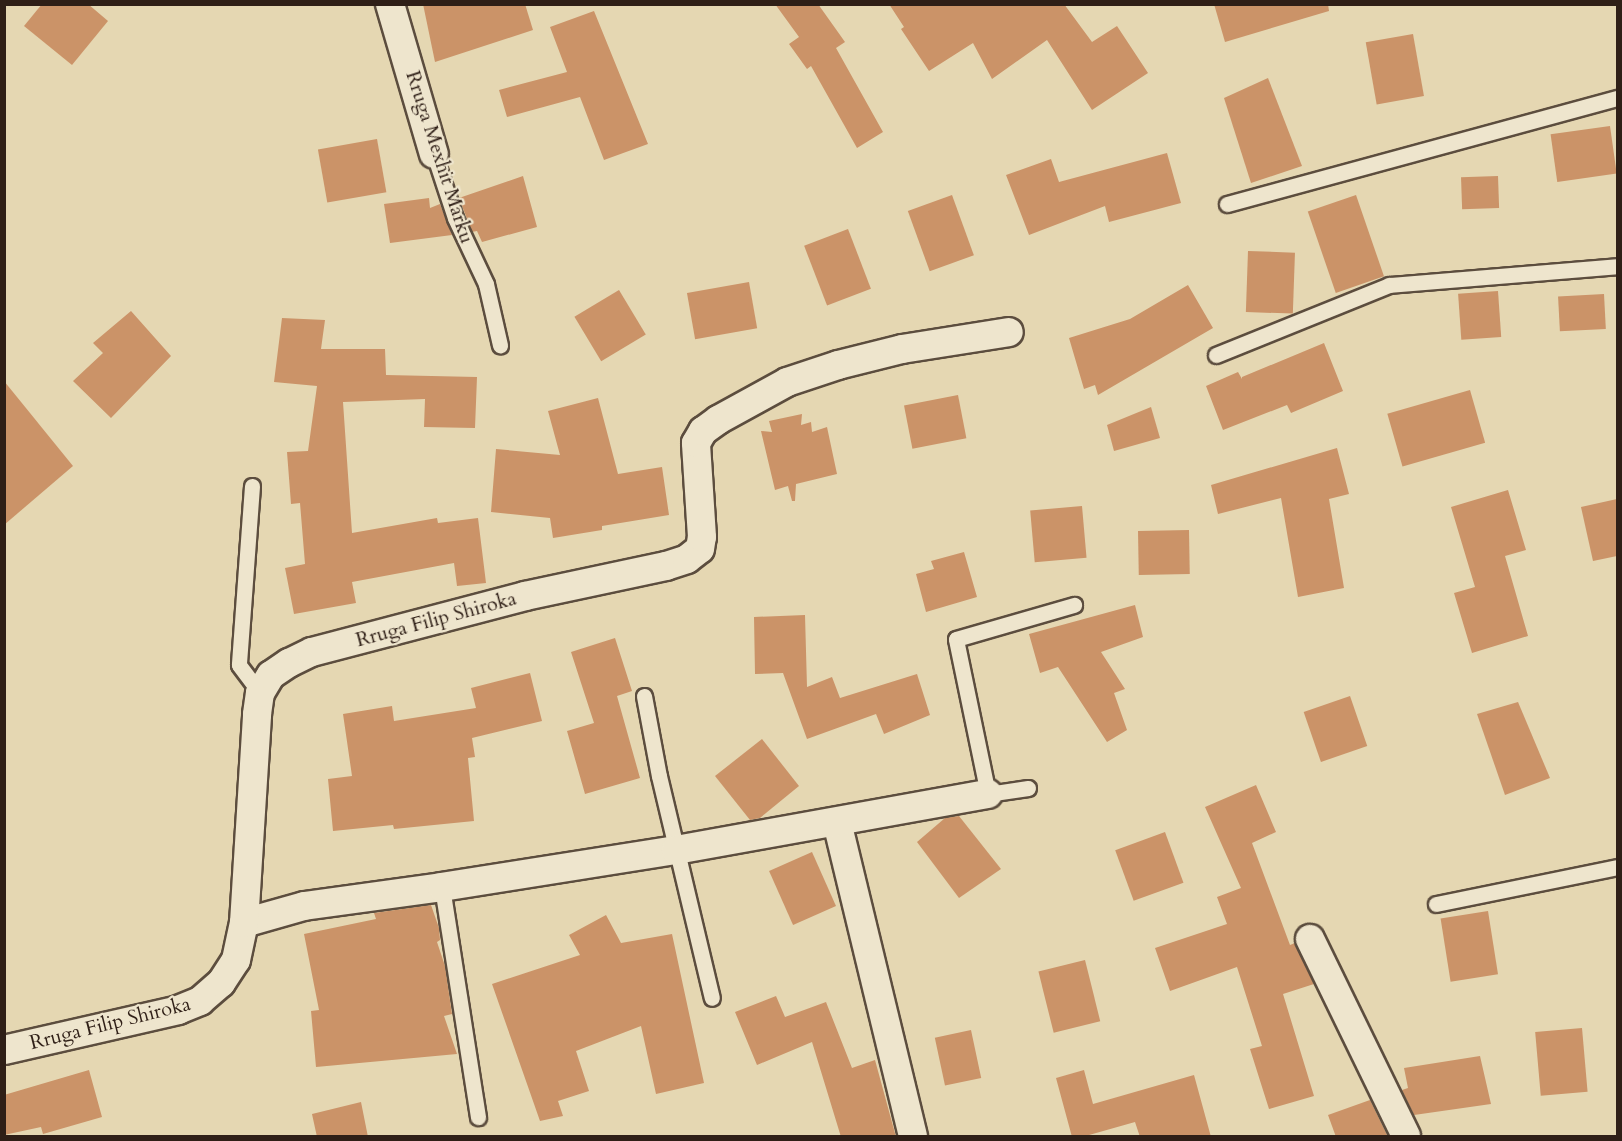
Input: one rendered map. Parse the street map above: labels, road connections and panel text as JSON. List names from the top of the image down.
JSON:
{
  "streets": {
    "street": ["Rruga Mexhit Marku", "Rruga Filip Shiroka"]
  }
}
